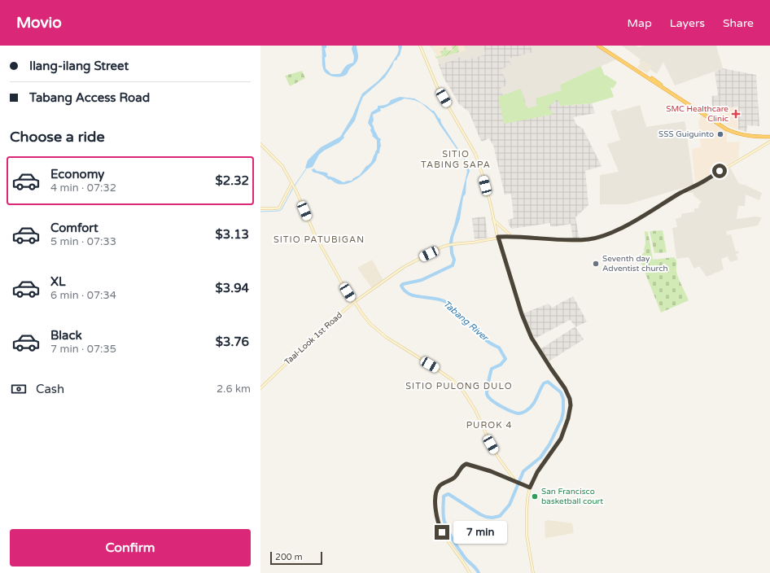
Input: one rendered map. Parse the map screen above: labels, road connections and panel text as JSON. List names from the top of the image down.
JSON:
{
  "streets": {
    "street": ["Taal-Look 1st Road"]
  },
  "districts": [
    "SITIO TABING SAPA",
    "SITIO PATUBIGAN",
    "SITIO PULONG DULO",
    "PUROK 4"
  ],
  "water": ["Tabang River"],
  "places": {
    "health": ["SMC Healthcare Clinic"],
    "other": ["SSS Guiguinto", "Seventh day Adventist church", "San Francisco basketball court"]
  },
  "scale_bar": "200 m",
  "page": {
    "header": "Movio",
    "nav": ["Map", "Layers", "Share"],
    "banner": ["Ilang-ilang Street", "Tabang Access Road"],
    "heading": "Choose a ride",
    "list": [
      {
        "name": "Economy",
        "note": "4 min · 07:32",
        "value": "$2.32"
      },
      {
        "name": "Comfort",
        "note": "5 min · 07:33",
        "value": "$3.13"
      },
      {
        "name": "XL",
        "note": "6 min · 07:34",
        "value": "$3.94"
      },
      {
        "name": "Black",
        "note": "7 min · 07:35",
        "value": "$3.76"
      }
    ],
    "pay": ["Cash", "2.6 km"],
    "bubble": "7 min",
    "buttons": "Confirm",
    "scale": "200 m"
  }
}
